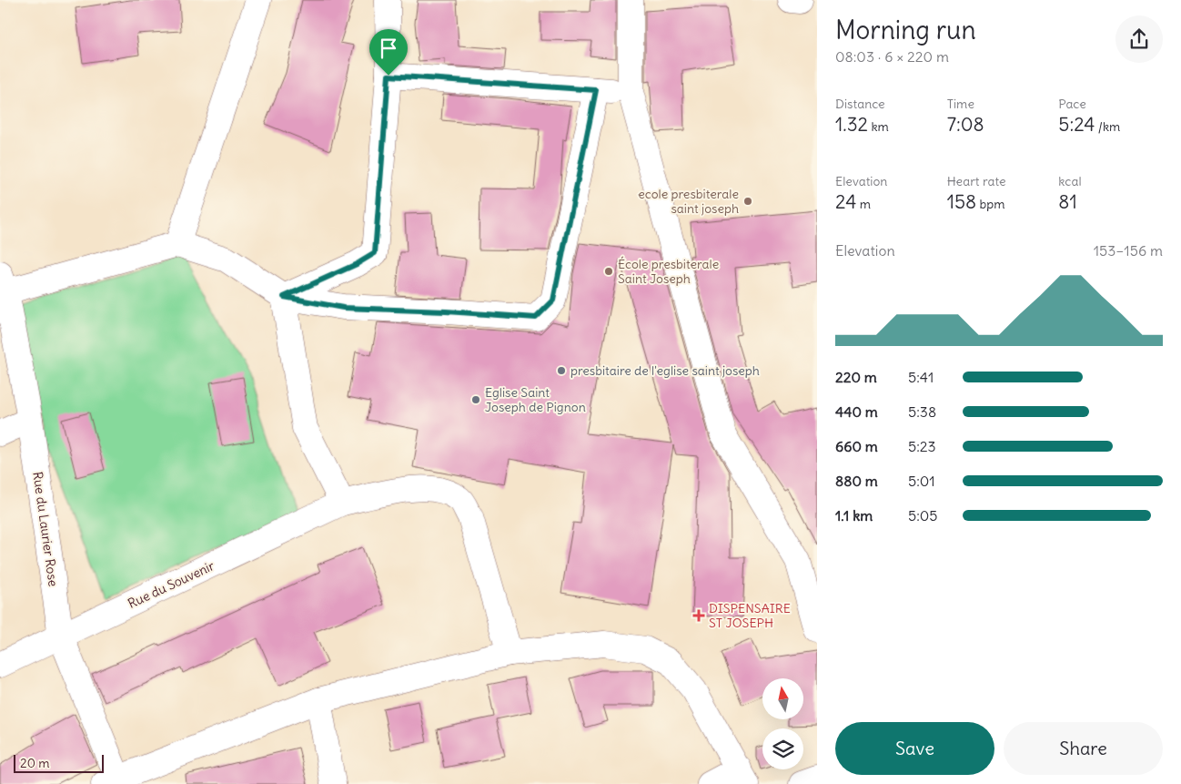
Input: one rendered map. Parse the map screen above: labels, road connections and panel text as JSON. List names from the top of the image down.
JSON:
{
  "streets": {
    "street": ["Rue du Laurier Rose", "Rue du Souvenir"]
  },
  "crossings": [
    ["Rue du Laurier Rose", "Rue du Souvenir"]
  ],
  "places": {
    "other": [
      "ecole presbiterale saint joseph",
      "École presbiterale Saint Joseph",
      "presbitaire de l'eglise saint joseph",
      "Eglise Saint Joseph de Pignon"
    ],
    "health": ["DISPENSAIRE ST JOSEPH"]
  },
  "scale_bar": "20 m",
  "north": "top",
  "page": {
    "heading": ["Morning run", "08:03 · 6 × 220 m"],
    "stats": [
      ["Distance", "1.32 km"],
      ["Time", "7:08"],
      ["Pace", "5:24 /km"],
      ["Elevation", "24 m"],
      ["Heart rate", "158 bpm"],
      ["kcal", "81"]
    ],
    "chart": ["Elevation", "153–156 m"],
    "list": [
      {
        "name": "220 m",
        "note": "5:41"
      },
      {
        "name": "440 m",
        "note": "5:38"
      },
      {
        "name": "660 m",
        "note": "5:23"
      },
      {
        "name": "880 m",
        "note": "5:01"
      },
      {
        "name": "1.1 km",
        "note": "5:05"
      }
    ],
    "buttons": ["Save", "Share"],
    "scale": "20 m"
  }
}
